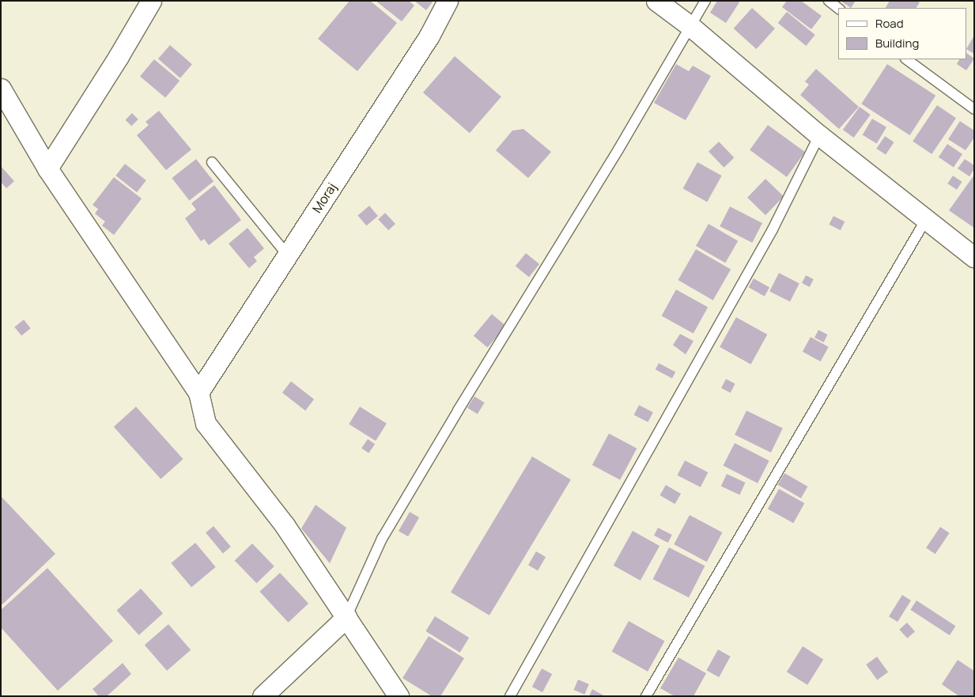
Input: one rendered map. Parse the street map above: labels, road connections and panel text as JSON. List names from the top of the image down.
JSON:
{
  "streets": {
    "street": ["Moraj"]
  },
  "legend": ["Road", "Building"]
}
